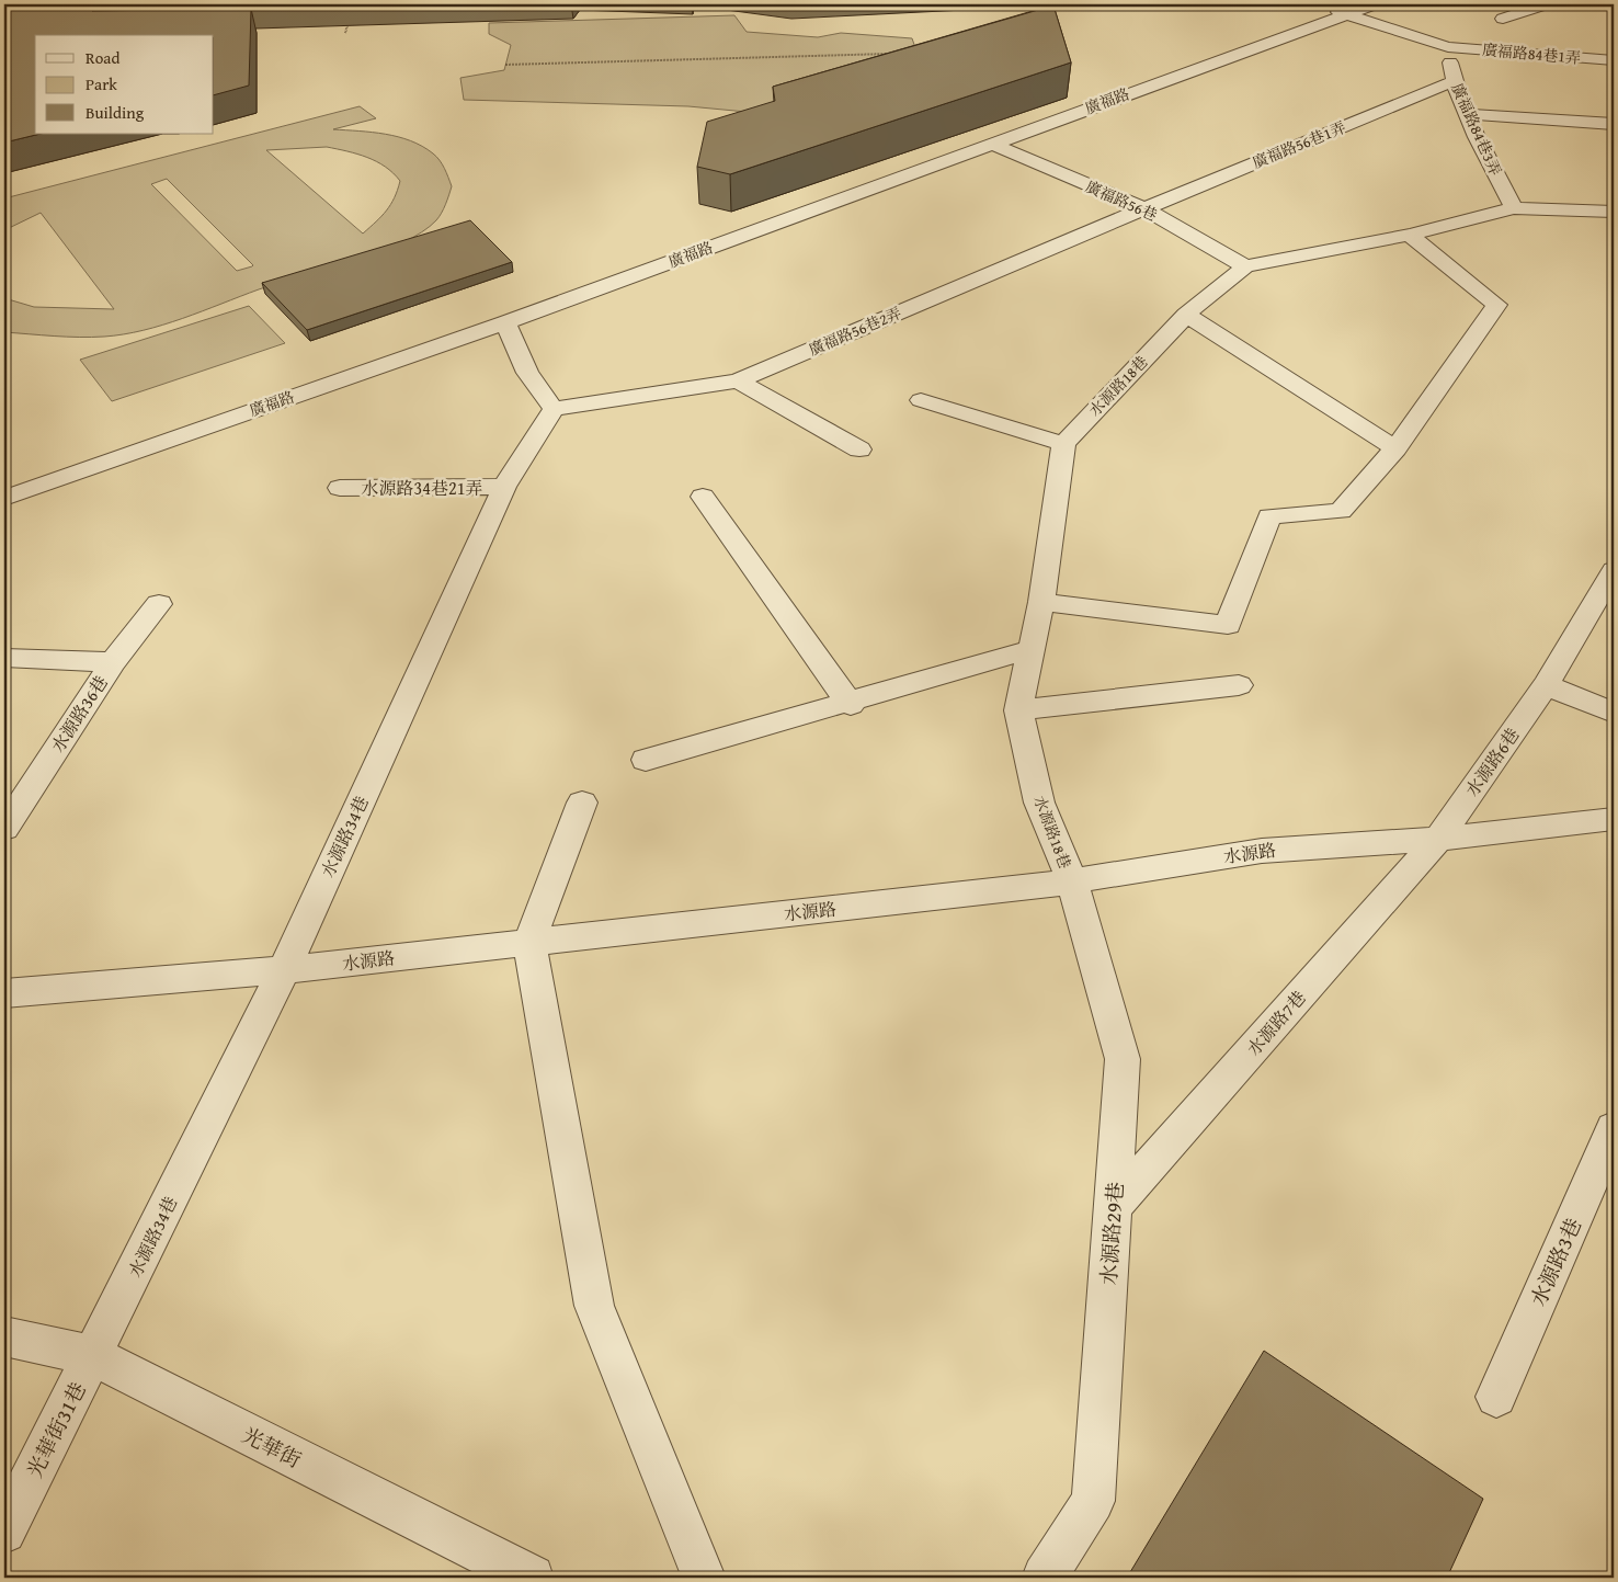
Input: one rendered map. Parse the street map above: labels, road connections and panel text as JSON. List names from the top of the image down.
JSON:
{
  "streets": {
    "street": [
      "廣福路84巷1弄",
      "廣福路",
      "廣福路84巷3弄",
      "廣福路56巷1弄",
      "廣福路56巷",
      "廣福路56巷2弄",
      "水源路18巷",
      "水源路34巷21弄",
      "水源路36巷",
      "水源路6巷",
      "水源路34巷",
      "水源路",
      "水源路7巷",
      "水源路29巷",
      "水源路3巷",
      "光華街31巷",
      "光華街"
    ]
  },
  "crossings": [
    ["廣福路84巷1弄", "廣福路"],
    ["廣福路84巷1弄", "廣福路84巷3弄"],
    ["廣福路", "廣福路56巷"],
    ["廣福路84巷3弄", "廣福路56巷1弄"],
    ["廣福路84巷3弄", "水源路18巷"],
    ["廣福路56巷1弄", "廣福路56巷"],
    ["廣福路56巷1弄", "廣福路56巷2弄"],
    ["廣福路56巷", "廣福路56巷2弄"],
    ["廣福路56巷", "水源路18巷"],
    ["廣福路56巷2弄", "水源路34巷"],
    ["水源路18巷", "水源路"],
    ["水源路18巷", "水源路29巷"],
    ["水源路34巷21弄", "水源路34巷"],
    ["水源路6巷", "水源路"],
    ["水源路6巷", "水源路7巷"],
    ["水源路34巷", "水源路"],
    ["水源路34巷", "光華街31巷"],
    ["水源路34巷", "光華街"],
    ["水源路", "水源路7巷"],
    ["水源路", "水源路29巷"],
    ["水源路7巷", "水源路29巷"],
    ["光華街31巷", "光華街"]
  ],
  "legend": ["Road", "Park", "Building"]
}
